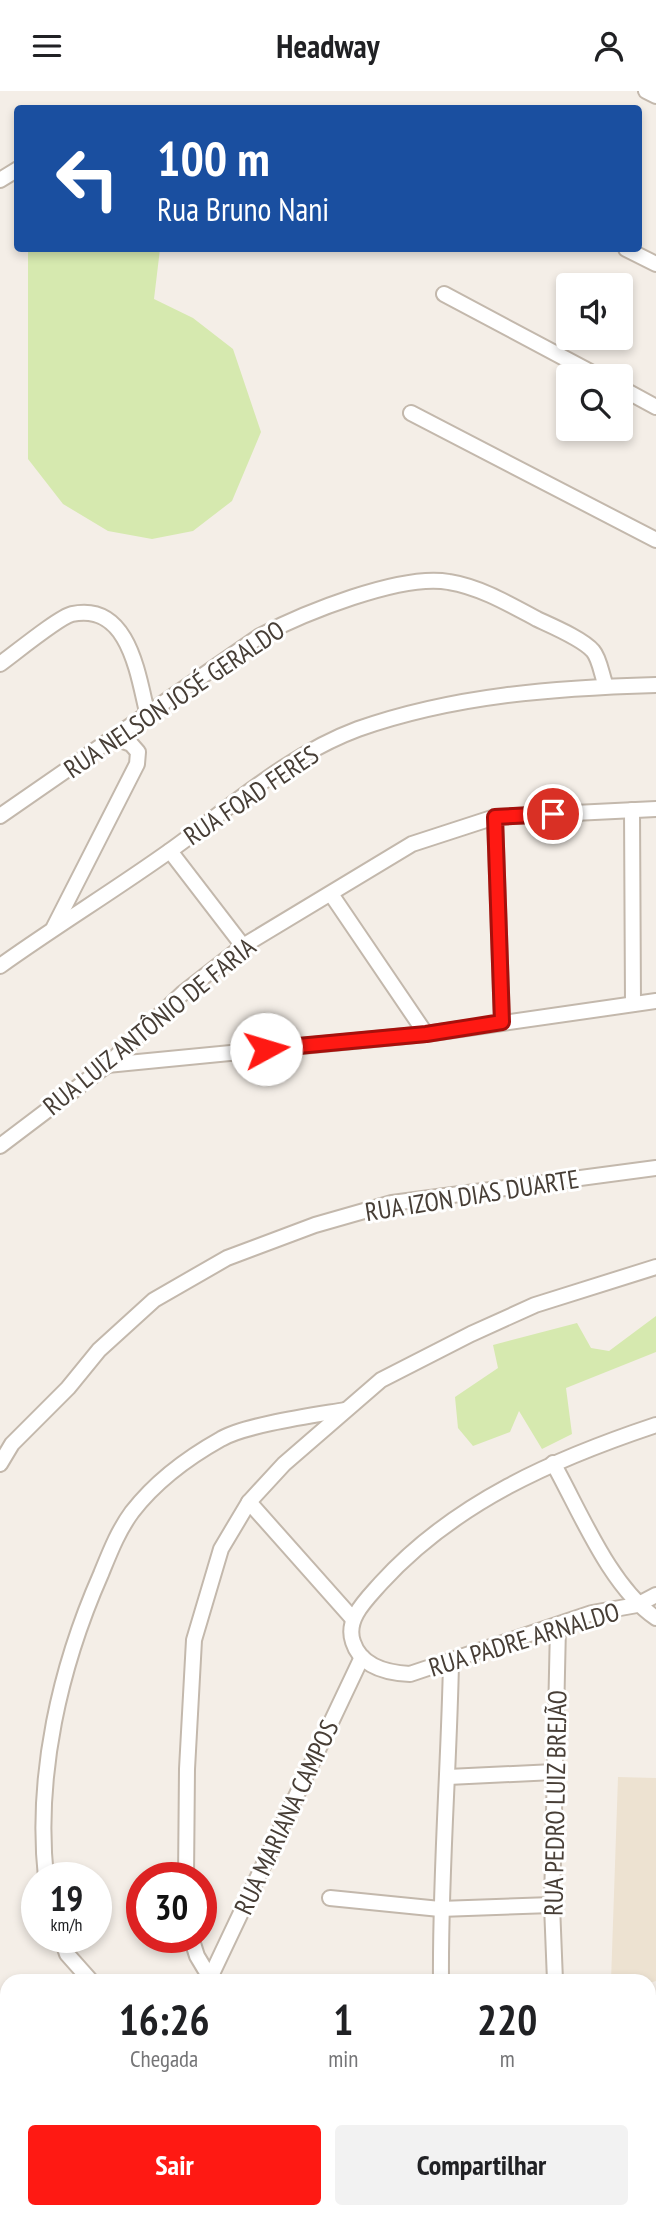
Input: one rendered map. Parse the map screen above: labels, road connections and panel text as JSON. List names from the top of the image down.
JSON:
{
  "streets": {
    "street": [
      "RUA NELSON JOSÉ GERALDO",
      "RUA FOAD FERES",
      "RUA LUIZ ANTÔNIO DE FARIA",
      "RUA IZON DIAS DUARTE",
      "RUA PADRE ARNALDO",
      "RUA PEDRO LUIZ BREJÃO",
      "RUA MARIANA CAMPOS"
    ]
  },
  "crossings": [
    ["RUA NELSON JOSÉ GERALDO", "RUA FOAD FERES"],
    ["RUA PADRE ARNALDO", "RUA PEDRO LUIZ BREJÃO"],
    ["RUA PADRE ARNALDO", "RUA MARIANA CAMPOS"]
  ],
  "page": {
    "header": "Headway",
    "turn": ["100 m", "Rua Bruno Nani"],
    "speed": "19 km/h",
    "limit": "30",
    "eta": [
      "16:26",
      "Chegada",
      "1",
      "min",
      "220",
      "m"
    ],
    "buttons": ["Sair", "Compartilhar"]
  }
}
